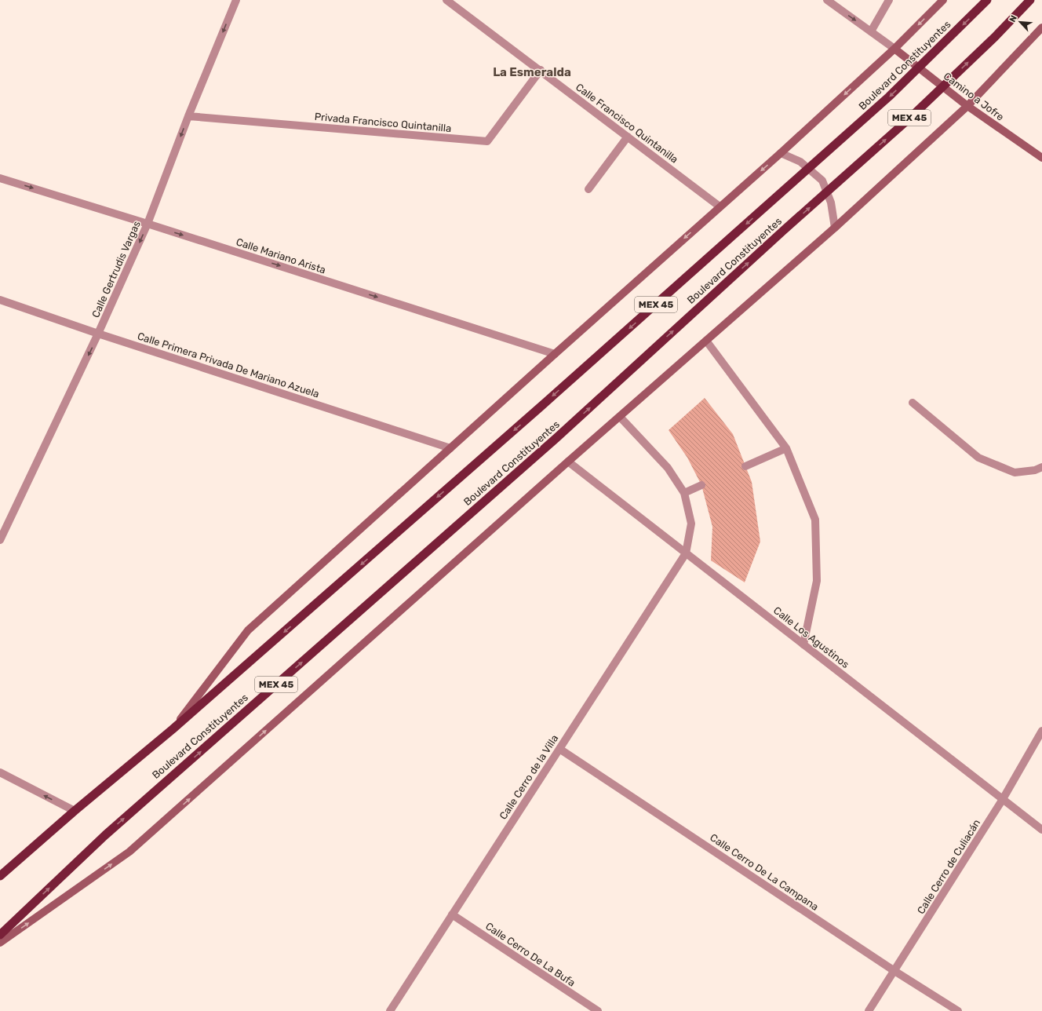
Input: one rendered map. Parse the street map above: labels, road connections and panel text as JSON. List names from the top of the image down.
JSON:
{
  "streets": {
    "highway": ["Boulevard Constituyentes", "MEX 45"],
    "main road": ["Camino a Jofre"],
    "street": [
      "Privada Francisco Quintanilla",
      "Calle Francisco Quintanilla",
      "Calle Mariano Arista",
      "Calle Gertrudis Vargas",
      "Calle Primera Privada De Mariano Azuela",
      "Calle Los Agustinos",
      "Calle Cerro de la Villa",
      "Calle Cerro de Culiacán",
      "Calle Cerro De La Campana",
      "Calle Cerro De La Bufa"
    ]
  },
  "crossings": [
    ["Privada Francisco Quintanilla", "Calle Francisco Quintanilla"],
    ["Privada Francisco Quintanilla", "Calle Gertrudis Vargas"],
    ["Calle Mariano Arista", "Calle Gertrudis Vargas"],
    ["Calle Gertrudis Vargas", "Calle Primera Privada De Mariano Azuela"],
    ["Calle Los Agustinos", "Calle Cerro de la Villa"],
    ["Calle Los Agustinos", "Calle Cerro de Culiacán"],
    ["Calle Cerro de la Villa", "Calle Cerro De La Campana"],
    ["Calle Cerro de la Villa", "Calle Cerro De La Bufa"],
    ["Calle Cerro de Culiacán", "Calle Cerro De La Campana"]
  ],
  "one_way": ["Calle Mariano Arista", "Calle Gertrudis Vargas"],
  "districts": ["La Esmeralda"],
  "north": "top left"
}
